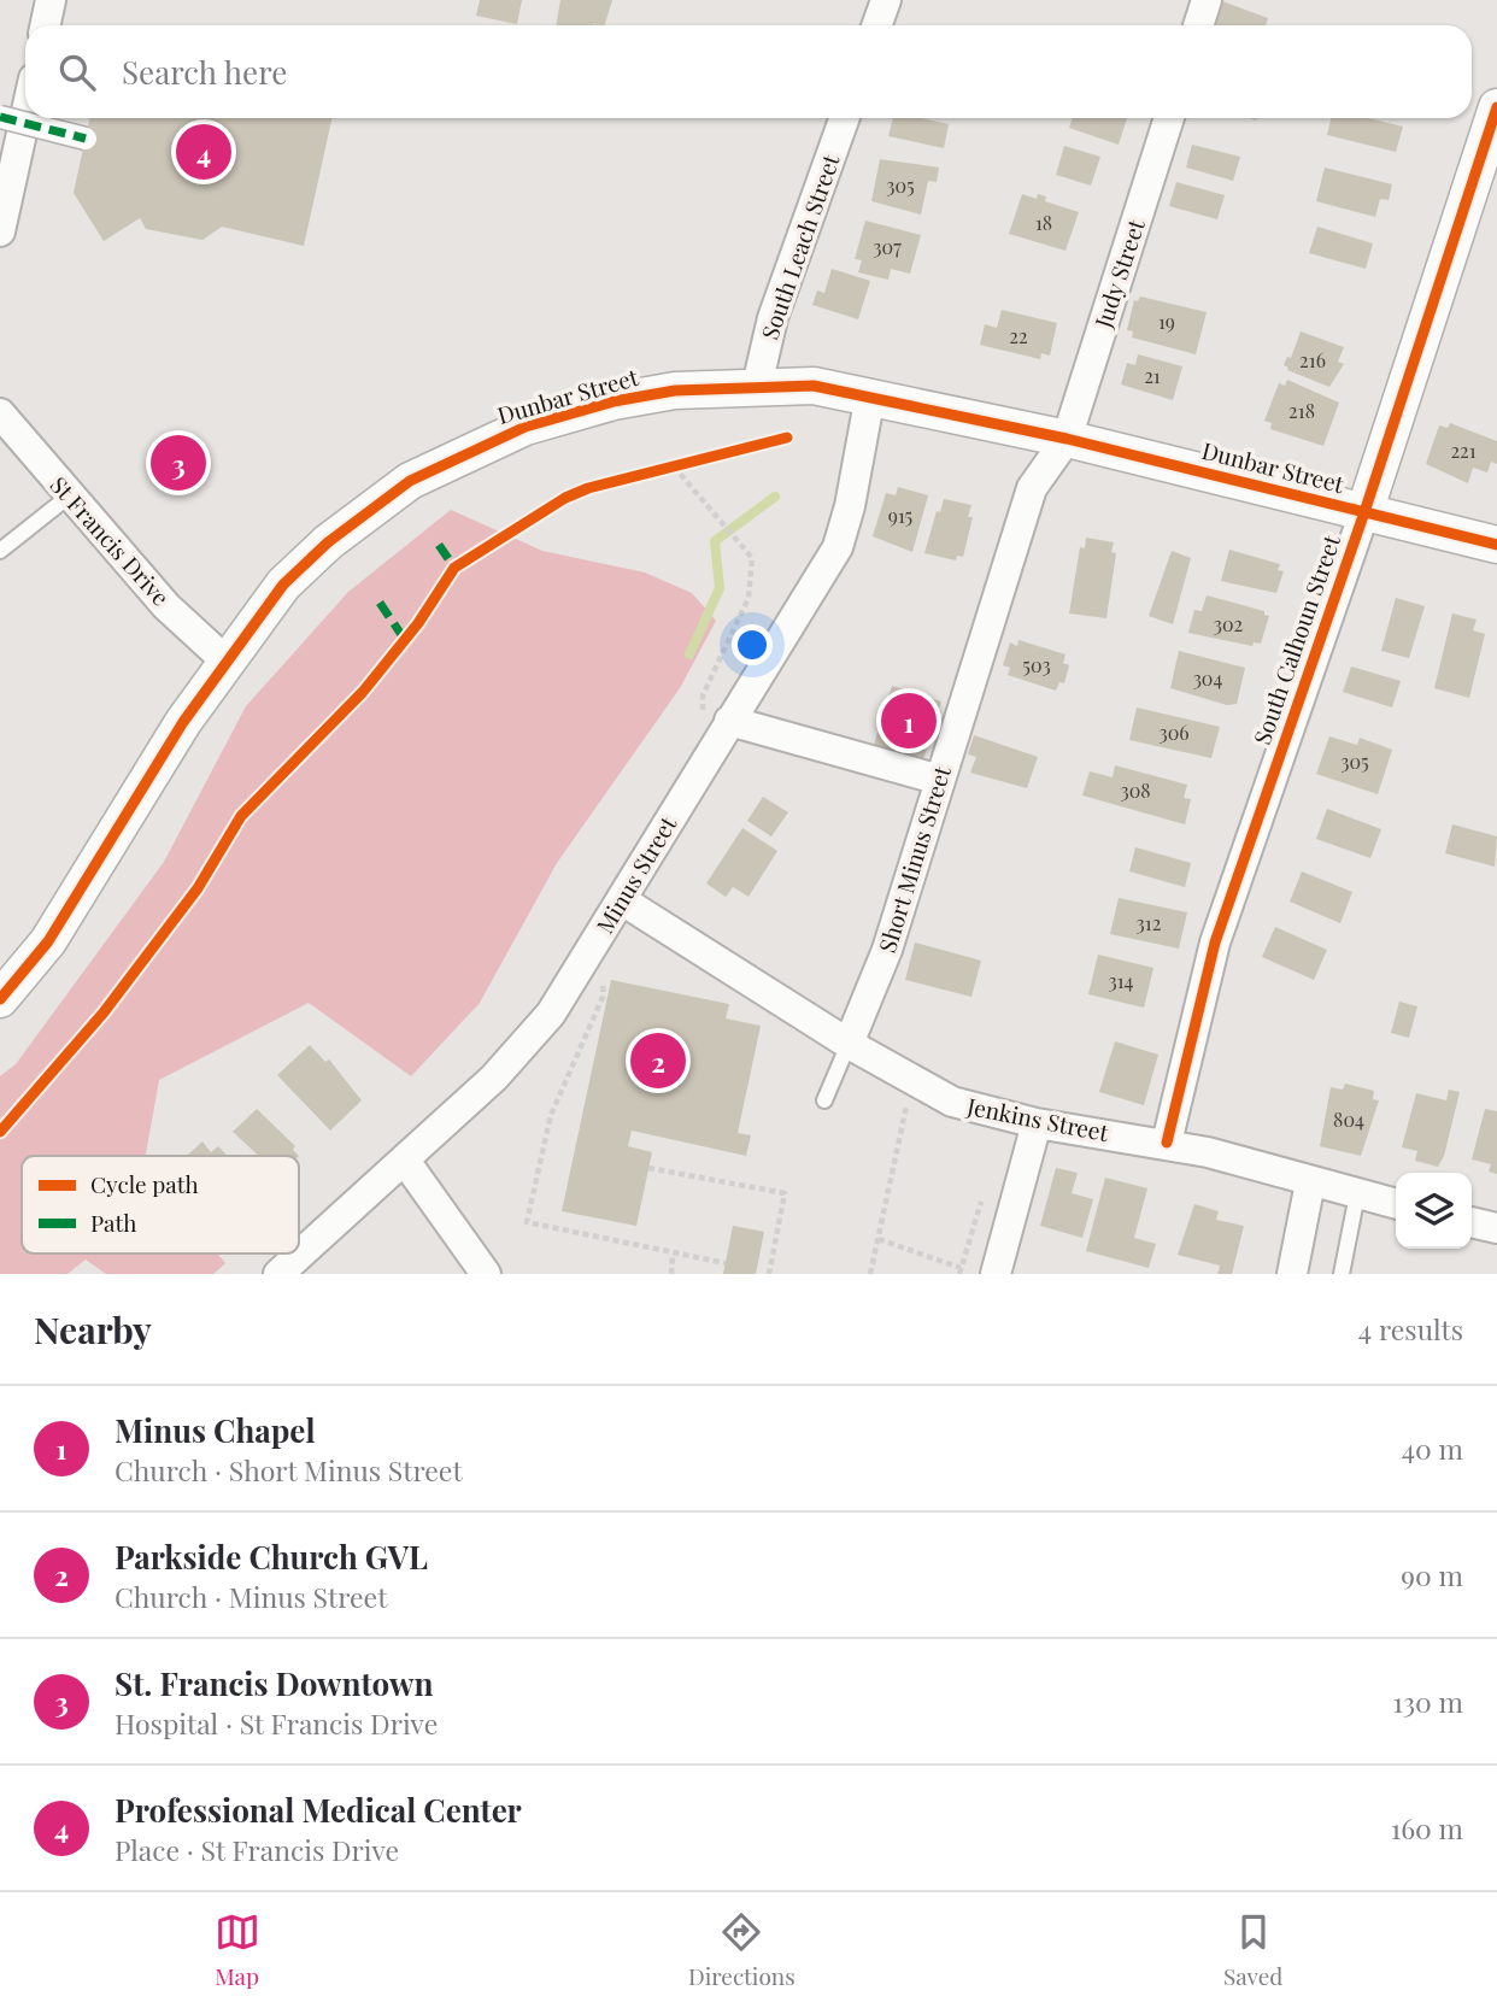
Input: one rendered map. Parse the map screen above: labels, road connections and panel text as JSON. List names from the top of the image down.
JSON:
{
  "streets": {
    "street": [
      "South Leach Street",
      "Judy Street",
      "Dunbar Street",
      "St Francis Drive",
      "South Calhoun Street",
      "Short Minus Street",
      "Minus Street",
      "Jenkins Street"
    ]
  },
  "crossings": [
    ["South Leach Street", "Dunbar Street"],
    ["Judy Street", "Dunbar Street"],
    ["Judy Street", "Short Minus Street"],
    ["Dunbar Street", "St Francis Drive"],
    ["Dunbar Street", "South Calhoun Street"],
    ["Dunbar Street", "Short Minus Street"],
    ["Dunbar Street", "Minus Street"],
    ["South Calhoun Street", "Jenkins Street"],
    ["Short Minus Street", "Jenkins Street"],
    ["Minus Street", "Jenkins Street"]
  ],
  "house_numbers": [
    "305",
    "18",
    "307",
    "19",
    "22",
    "216",
    "21",
    "218",
    "221",
    "915",
    "302",
    "503",
    "304",
    "306",
    "305",
    "308",
    "312",
    "314",
    "804"
  ],
  "legend": ["Cycle path", "Path"],
  "page": {
    "search": "Search here",
    "pins": [
      "4",
      "3",
      "1",
      "2"
    ],
    "heading": ["Nearby", "4 results"],
    "list": [
      {
        "mark": "1",
        "name": "Minus Chapel",
        "note": "Church · Short Minus Street",
        "value": "40 m"
      },
      {
        "mark": "2",
        "name": "Parkside Church GVL",
        "note": "Church · Minus Street",
        "value": "90 m"
      },
      {
        "mark": "3",
        "name": "St. Francis Downtown",
        "note": "Hospital · St Francis Drive",
        "value": "130 m"
      },
      {
        "mark": "4",
        "name": "Professional Medical Center",
        "note": "Place · St Francis Drive",
        "value": "160 m"
      }
    ],
    "nav": ["Map", "Directions", "Saved"]
  }
}
